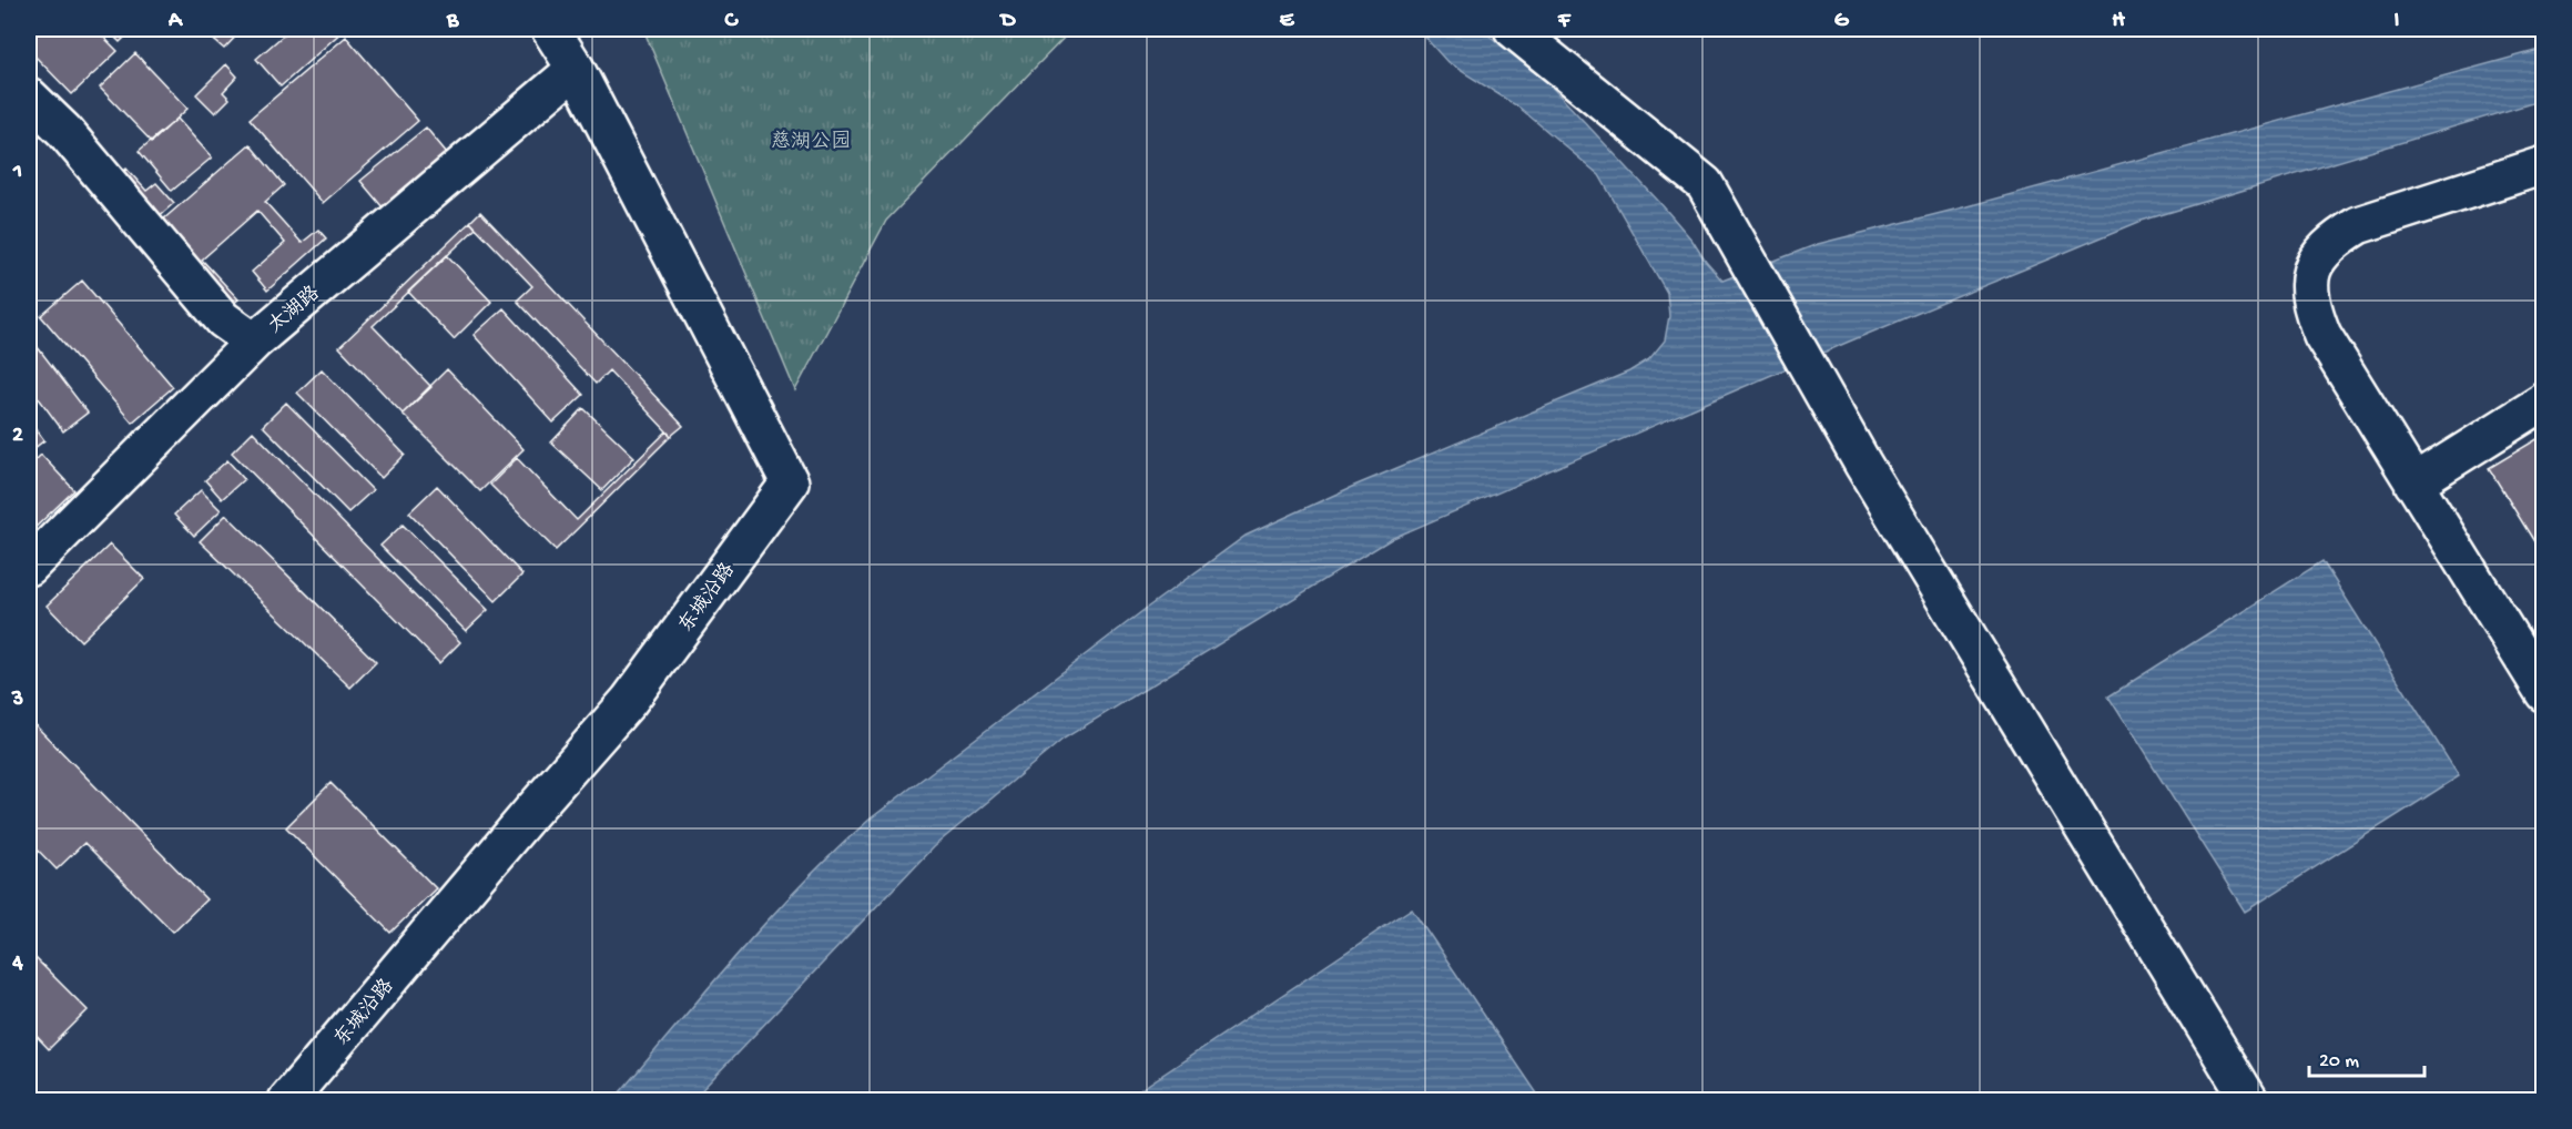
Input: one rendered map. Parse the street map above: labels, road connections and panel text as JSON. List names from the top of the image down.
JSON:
{
  "streets": {
    "street": ["太湖路", "东城沿路"]
  },
  "crossings": [
    ["太湖路", "东城沿路"]
  ],
  "parks": ["慈湖公园"],
  "scale_bar": "20 m",
  "grid": {
    "columns": [
      "A",
      "B",
      "C",
      "D",
      "E",
      "F",
      "G",
      "H",
      "I"
    ],
    "rows": [
      "1",
      "2",
      "3",
      "4"
    ]
  }
}
